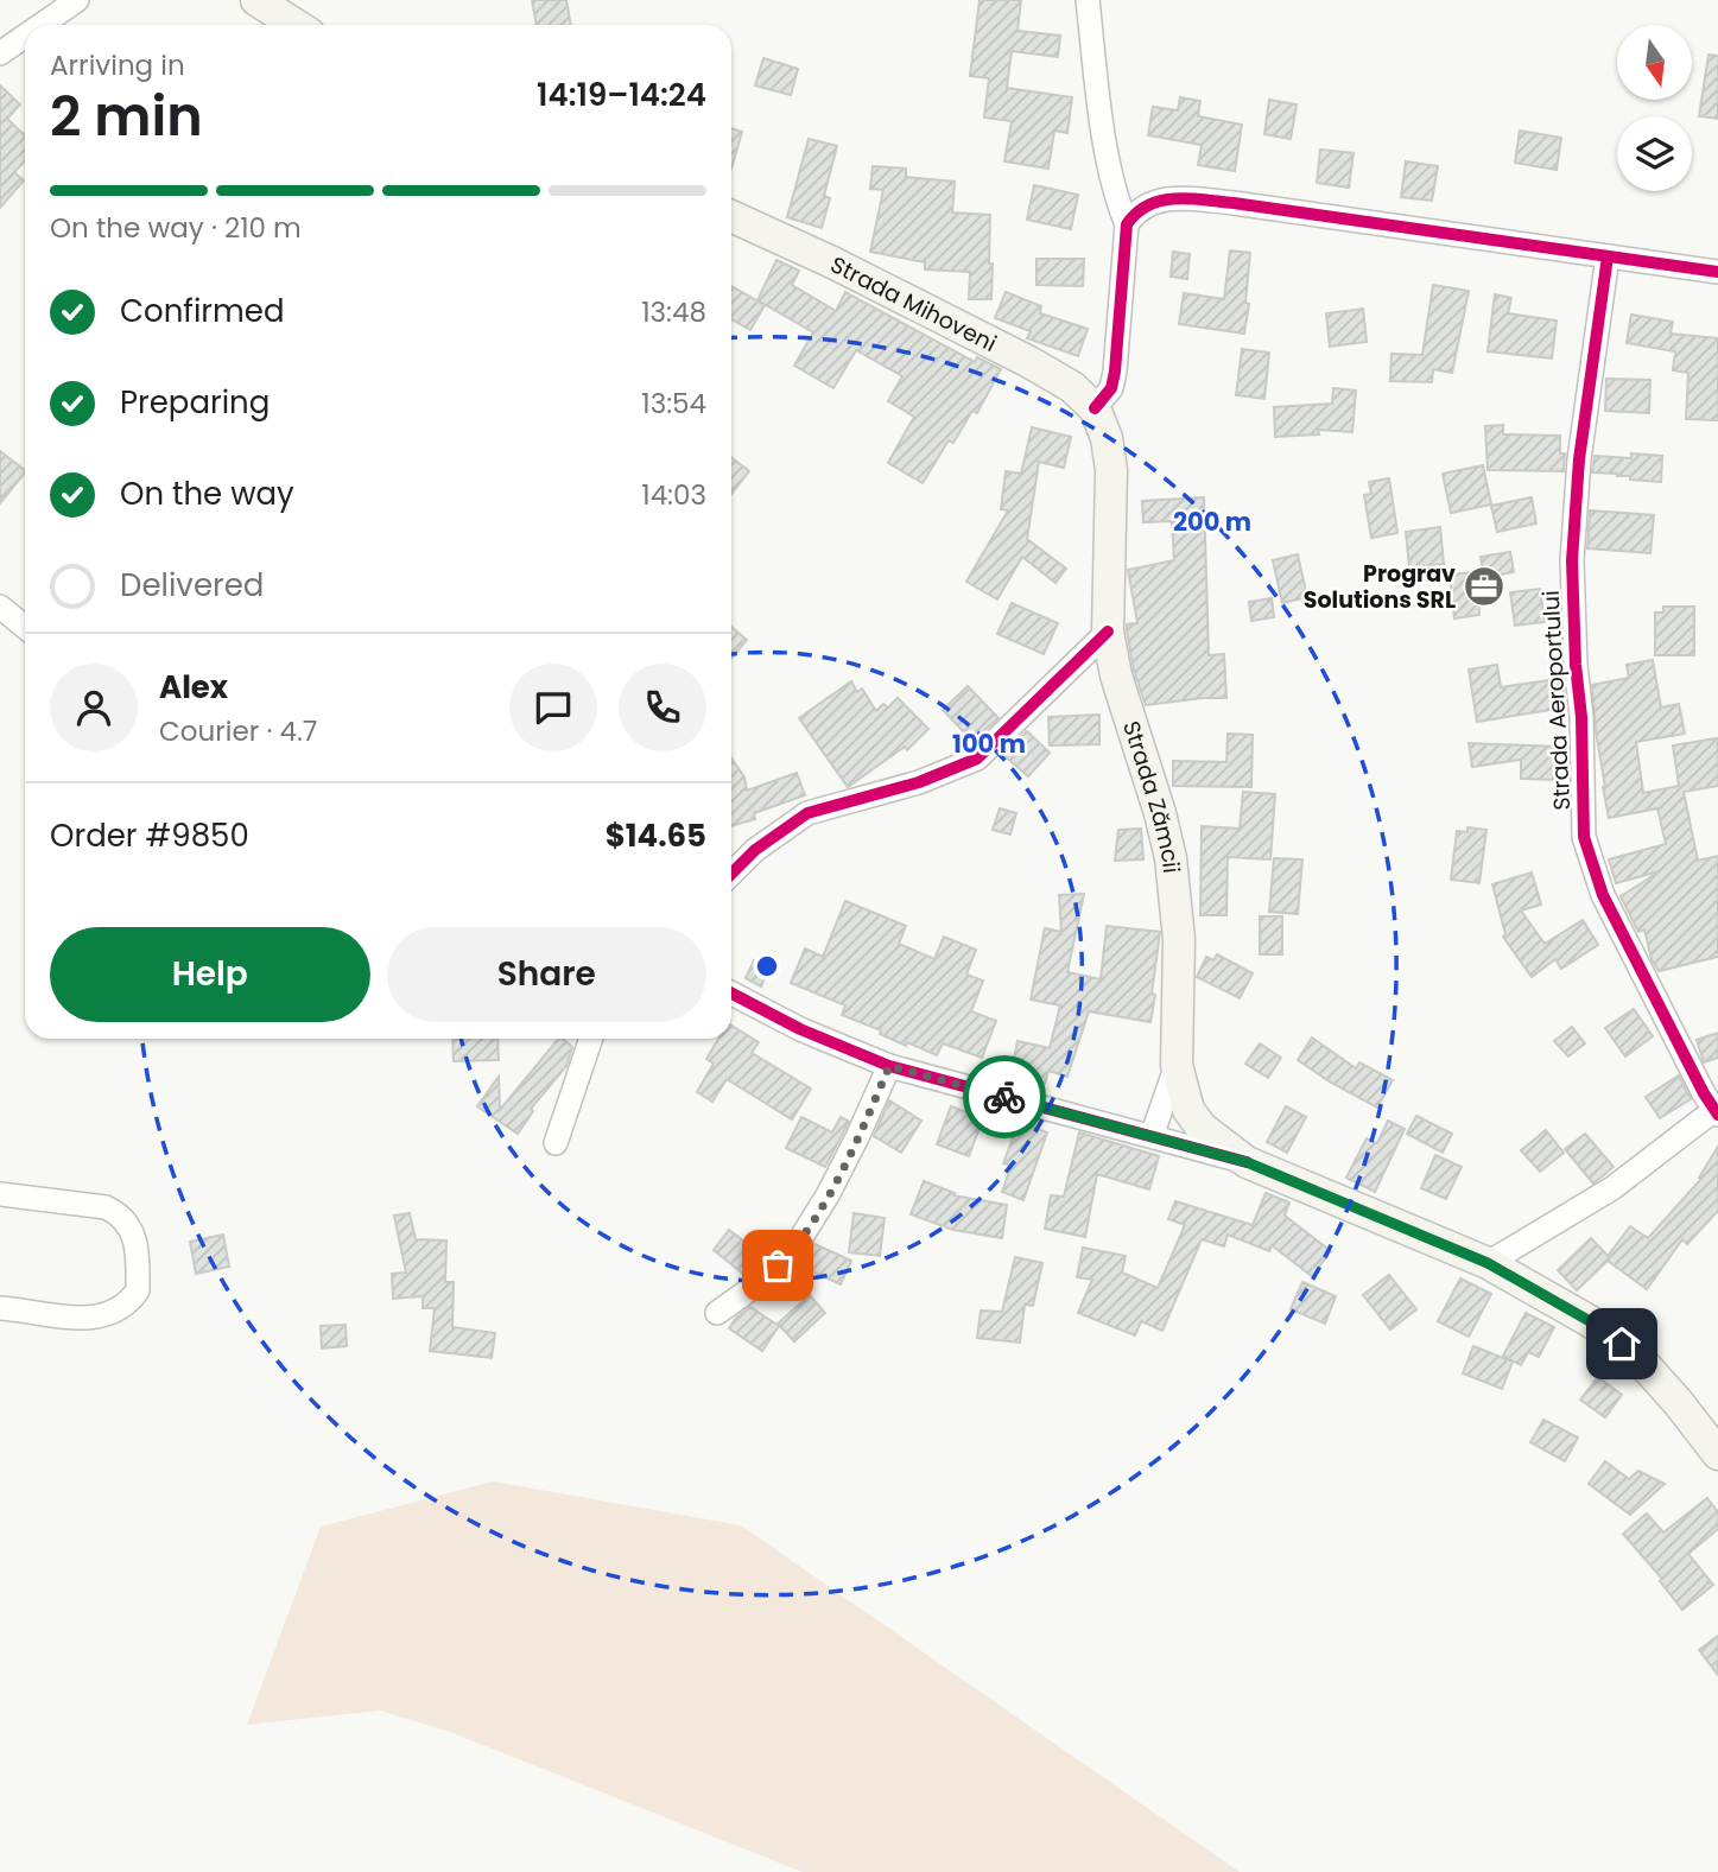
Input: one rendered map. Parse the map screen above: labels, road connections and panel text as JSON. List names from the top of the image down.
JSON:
{
  "streets": {
    "main road": ["Strada Mihoveni", "Strada Zămcii"],
    "street": ["Strada Aeroportului"]
  },
  "crossings": [
    ["Strada Mihoveni", "Strada Zămcii"],
    ["Strada Aeroportului", "Strada Zămcii"]
  ],
  "places": {
    "office": ["Prograv Solutions SRL"]
  },
  "north": "bottom",
  "page": {
    "heading": ["2 min", "Arriving in", "14:19–14:24"],
    "panel": [
      "Alex",
      "Courier · 4.7",
      "Order #9850",
      "$14.65"
    ],
    "bar": "On the way · 210 m",
    "list": [
      ["Confirmed", "13:48"],
      ["Preparing", "13:54"],
      ["On the way", "14:03"],
      "Delivered"
    ],
    "buttons": ["Help", "Share"]
  },
  "rings": ["200 m", "100 m"]
}
